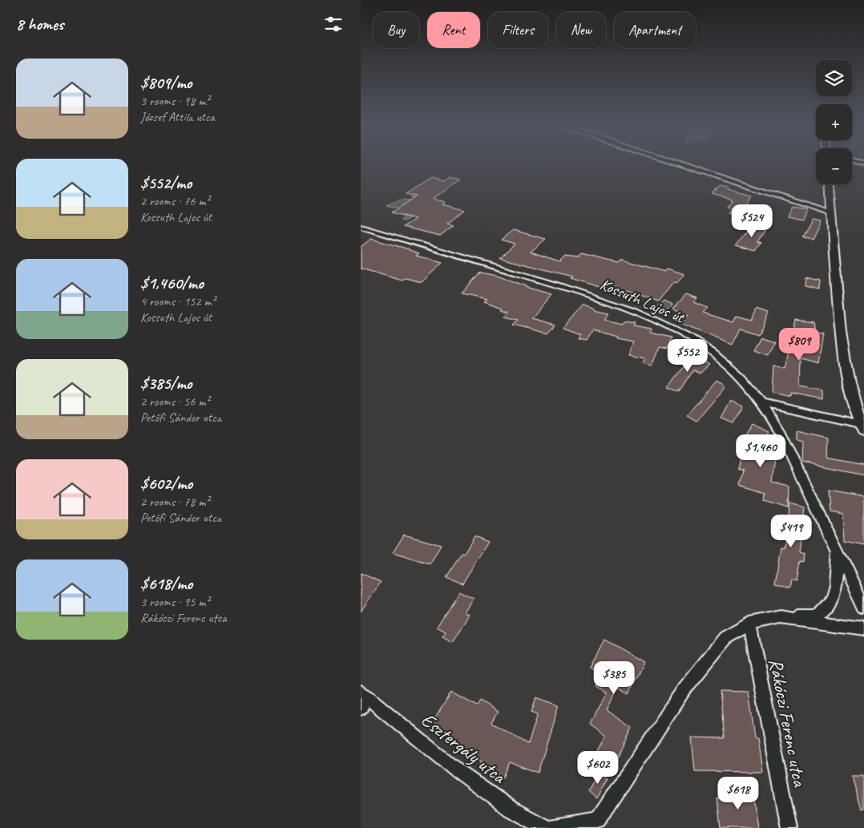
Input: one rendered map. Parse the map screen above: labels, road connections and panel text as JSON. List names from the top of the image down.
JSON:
{
  "streets": {
    "street": ["Kossuth Lajos út", "Rákóczi Ferenc utca", "Esztergály utca"]
  },
  "page": {
    "heading": "8 homes",
    "chip": [
      "Buy",
      "Rent",
      "Filters",
      "New",
      "Apartment"
    ],
    "list": [
      {
        "name": "$809/mo",
        "note": "3 rooms · 98 m² · József Attila utca"
      },
      {
        "name": "$552/mo",
        "note": "2 rooms · 76 m² · Kossuth Lajos út"
      },
      {
        "name": "$1,460/mo",
        "note": "4 rooms · 152 m² · Kossuth Lajos út"
      },
      {
        "name": "$385/mo",
        "note": "2 rooms · 56 m² · Petőfi Sándor utca"
      },
      {
        "name": "$602/mo",
        "note": "2 rooms · 78 m² · Petőfi Sándor utca"
      },
      {
        "name": "$618/mo",
        "note": "3 rooms · 95 m² · Rákóczi Ferenc utca"
      }
    ],
    "map_buttons": ["+", "−"],
    "price": [
      "$524",
      "$809",
      "$552",
      "$1,460",
      "$419",
      "$385",
      "$602",
      "$618"
    ]
  }
}
